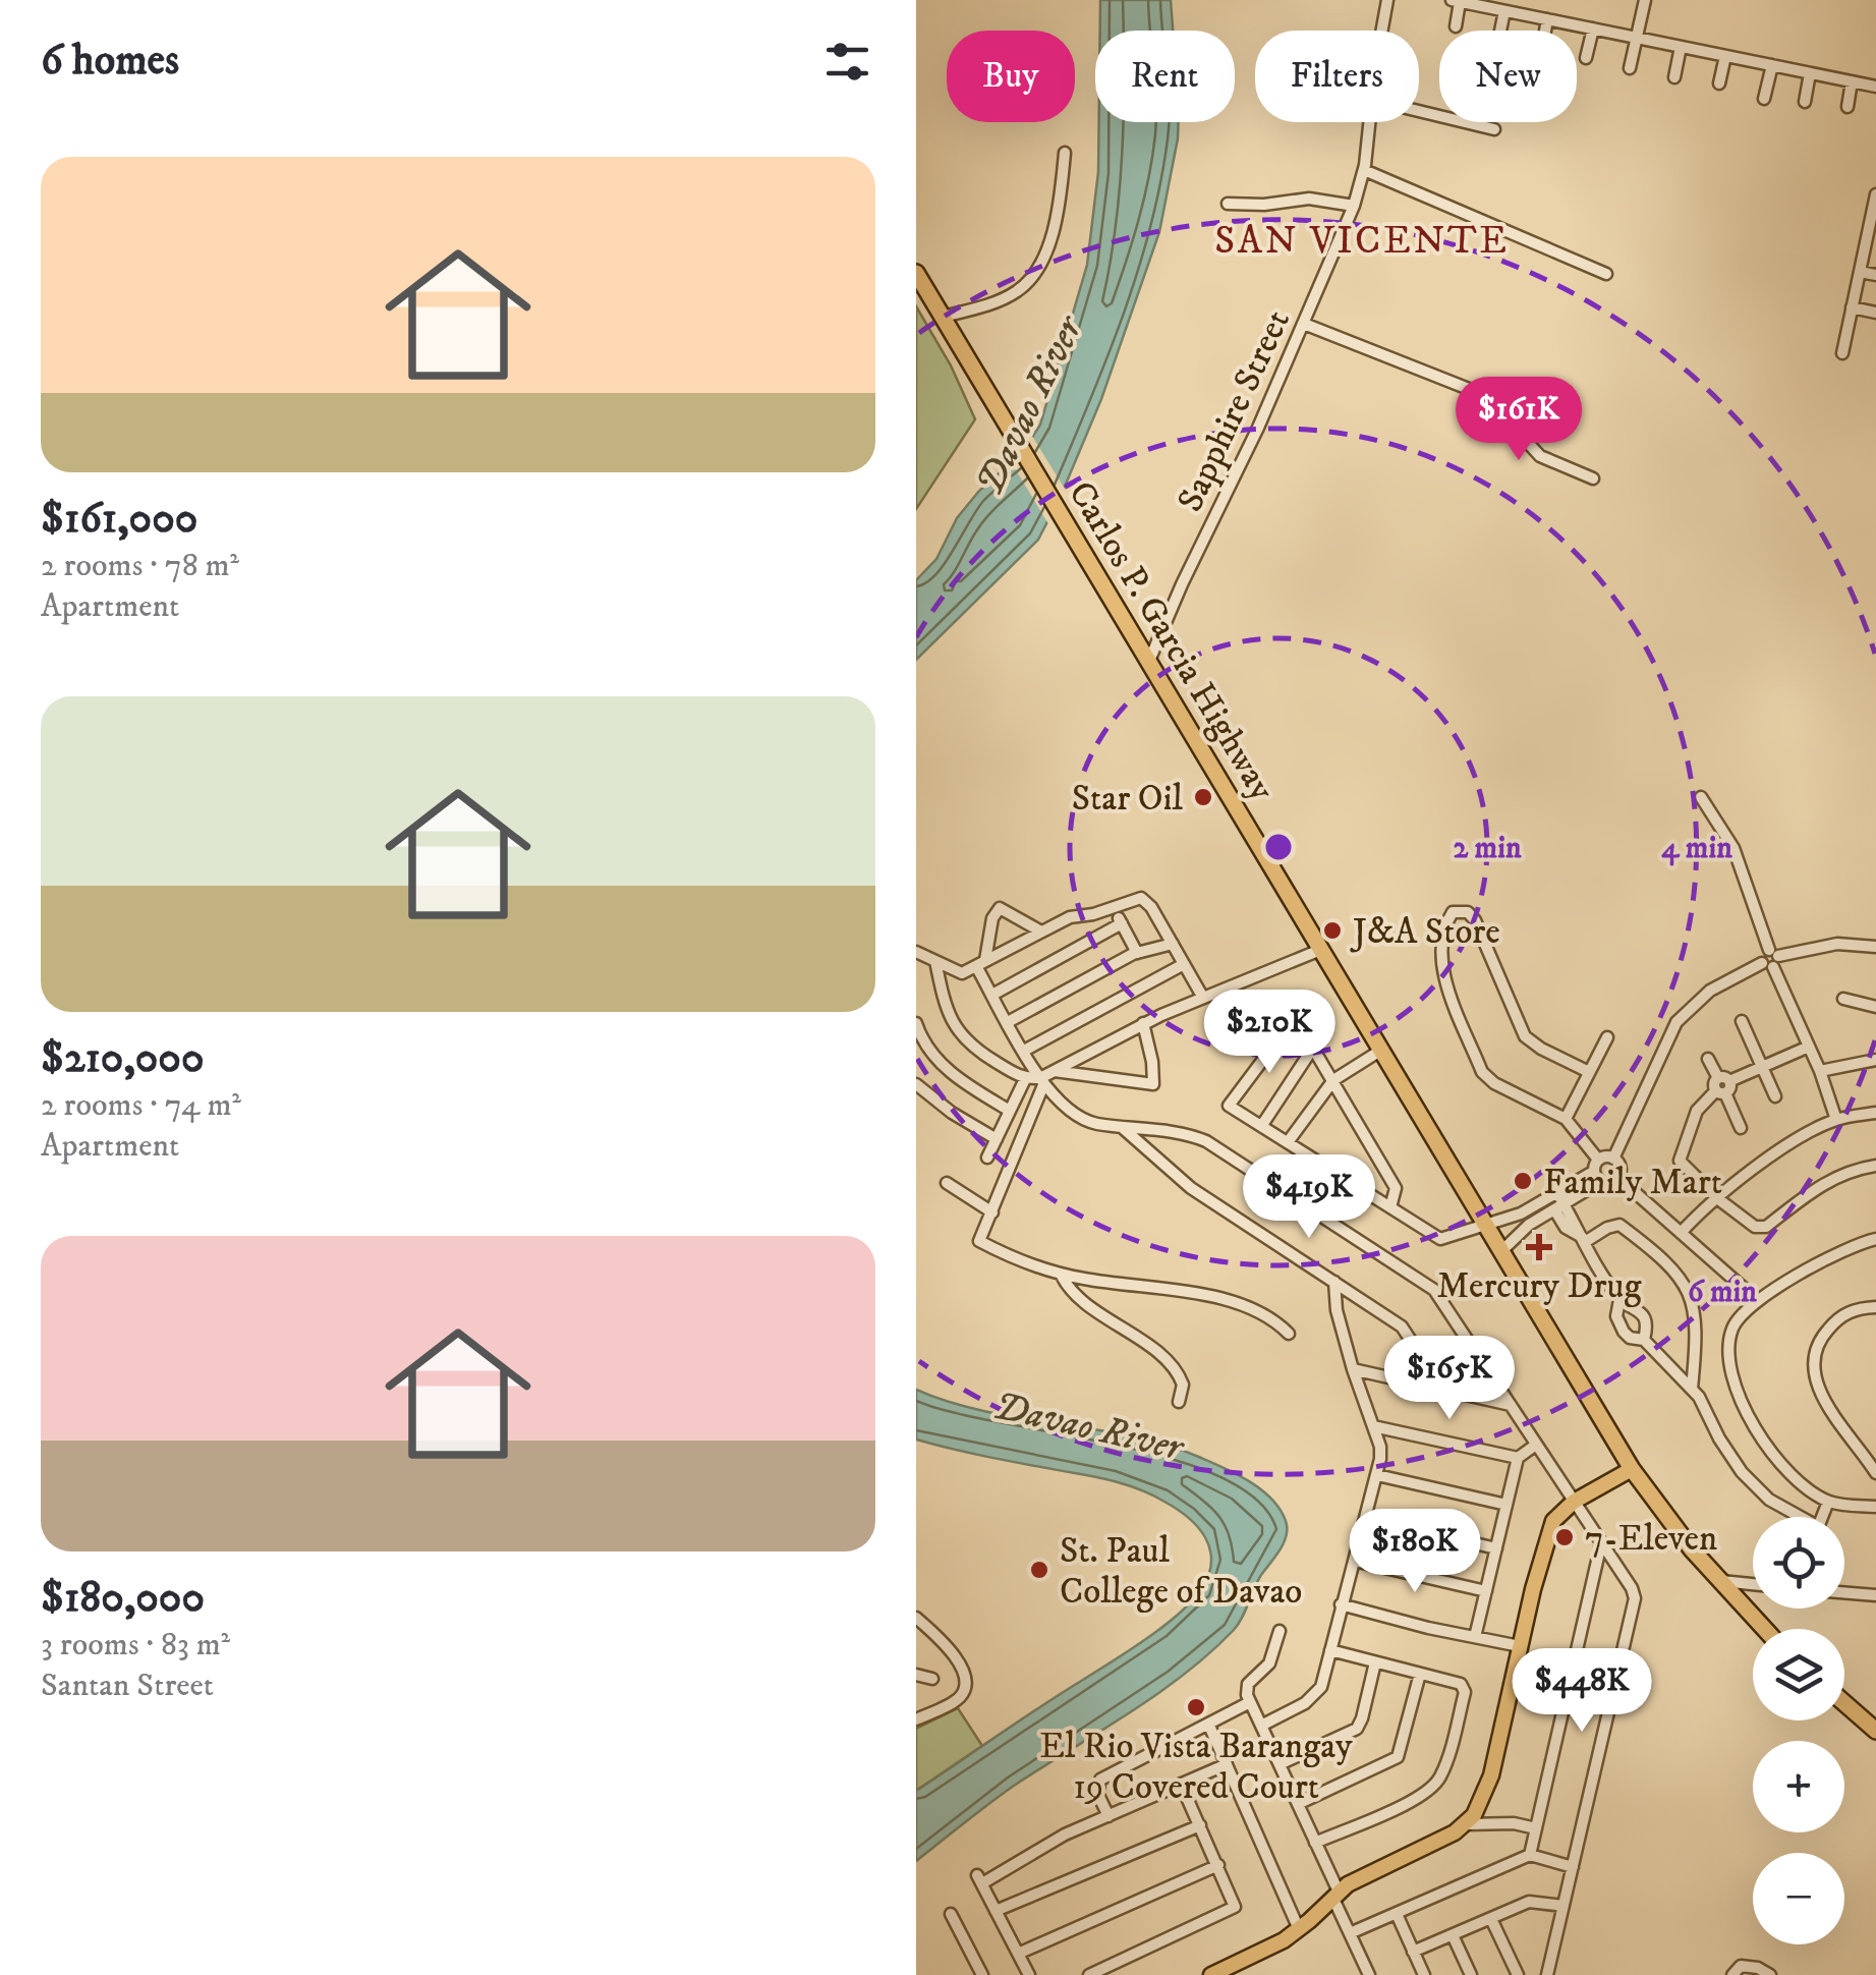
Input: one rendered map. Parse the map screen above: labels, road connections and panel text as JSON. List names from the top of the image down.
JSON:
{
  "streets": {
    "highway": ["Carlos P. Garcia Highway"],
    "street": ["Sapphire Street"]
  },
  "crossings": [
    ["Sapphire Street", "Carlos P. Garcia Highway"]
  ],
  "districts": ["SAN VICENTE"],
  "water": ["Davao River"],
  "places": {
    "other": [
      "Star Oil",
      "J&A Store",
      "Family Mart",
      "7-Eleven",
      "St. Paul College of Davao",
      "El Rio Vista Barangay 19 Covered Court"
    ],
    "health": ["Mercury Drug"]
  },
  "page": {
    "heading": "6 homes",
    "chip": [
      "Buy",
      "Rent",
      "Filters",
      "New"
    ],
    "list": [
      {
        "name": "$161,000",
        "note": "2 rooms · 78 m² · Apartment"
      },
      {
        "name": "$210,000",
        "note": "2 rooms · 74 m² · Apartment"
      },
      {
        "name": "$180,000",
        "note": "3 rooms · 83 m² · Santan Street"
      }
    ],
    "price": [
      "$161K",
      "$210K",
      "$419K",
      "$165K",
      "$180K",
      "$448K"
    ],
    "map_buttons": ["+", "−"]
  },
  "rings": ["2 min", "4 min", "6 min"]
}
